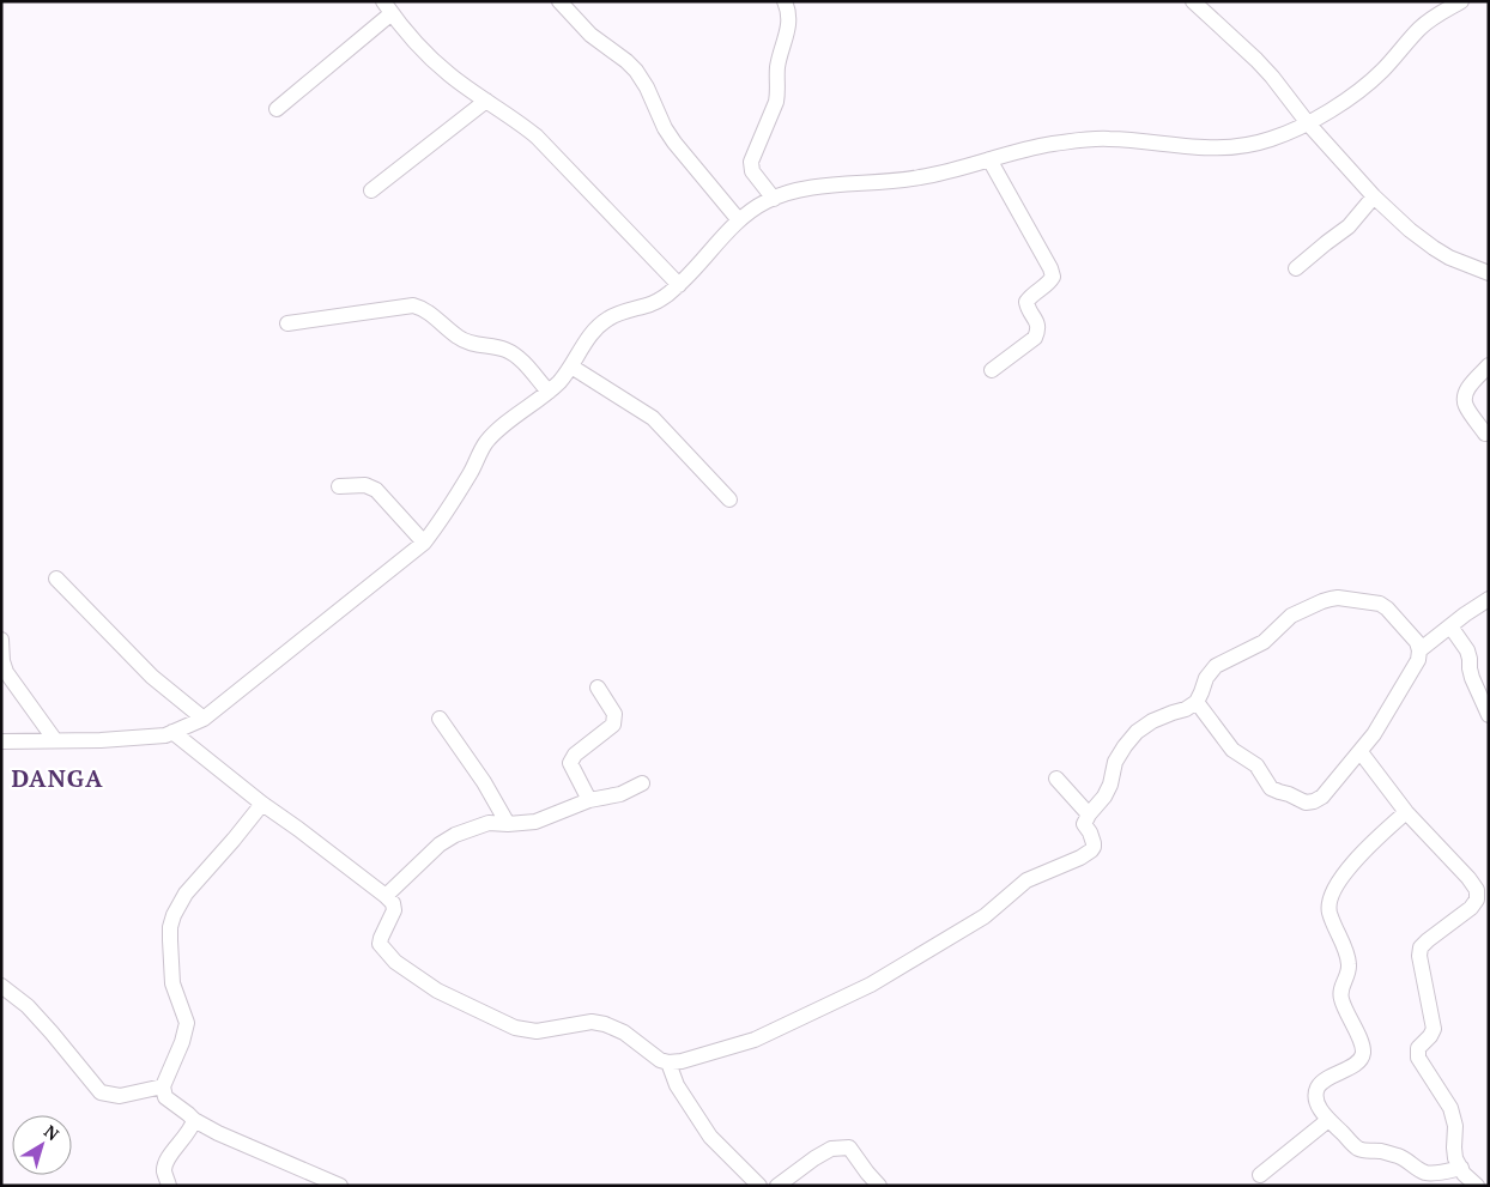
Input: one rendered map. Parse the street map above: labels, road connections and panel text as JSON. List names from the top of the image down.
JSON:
{
  "districts": ["DANGA"],
  "north": "top right"
}
